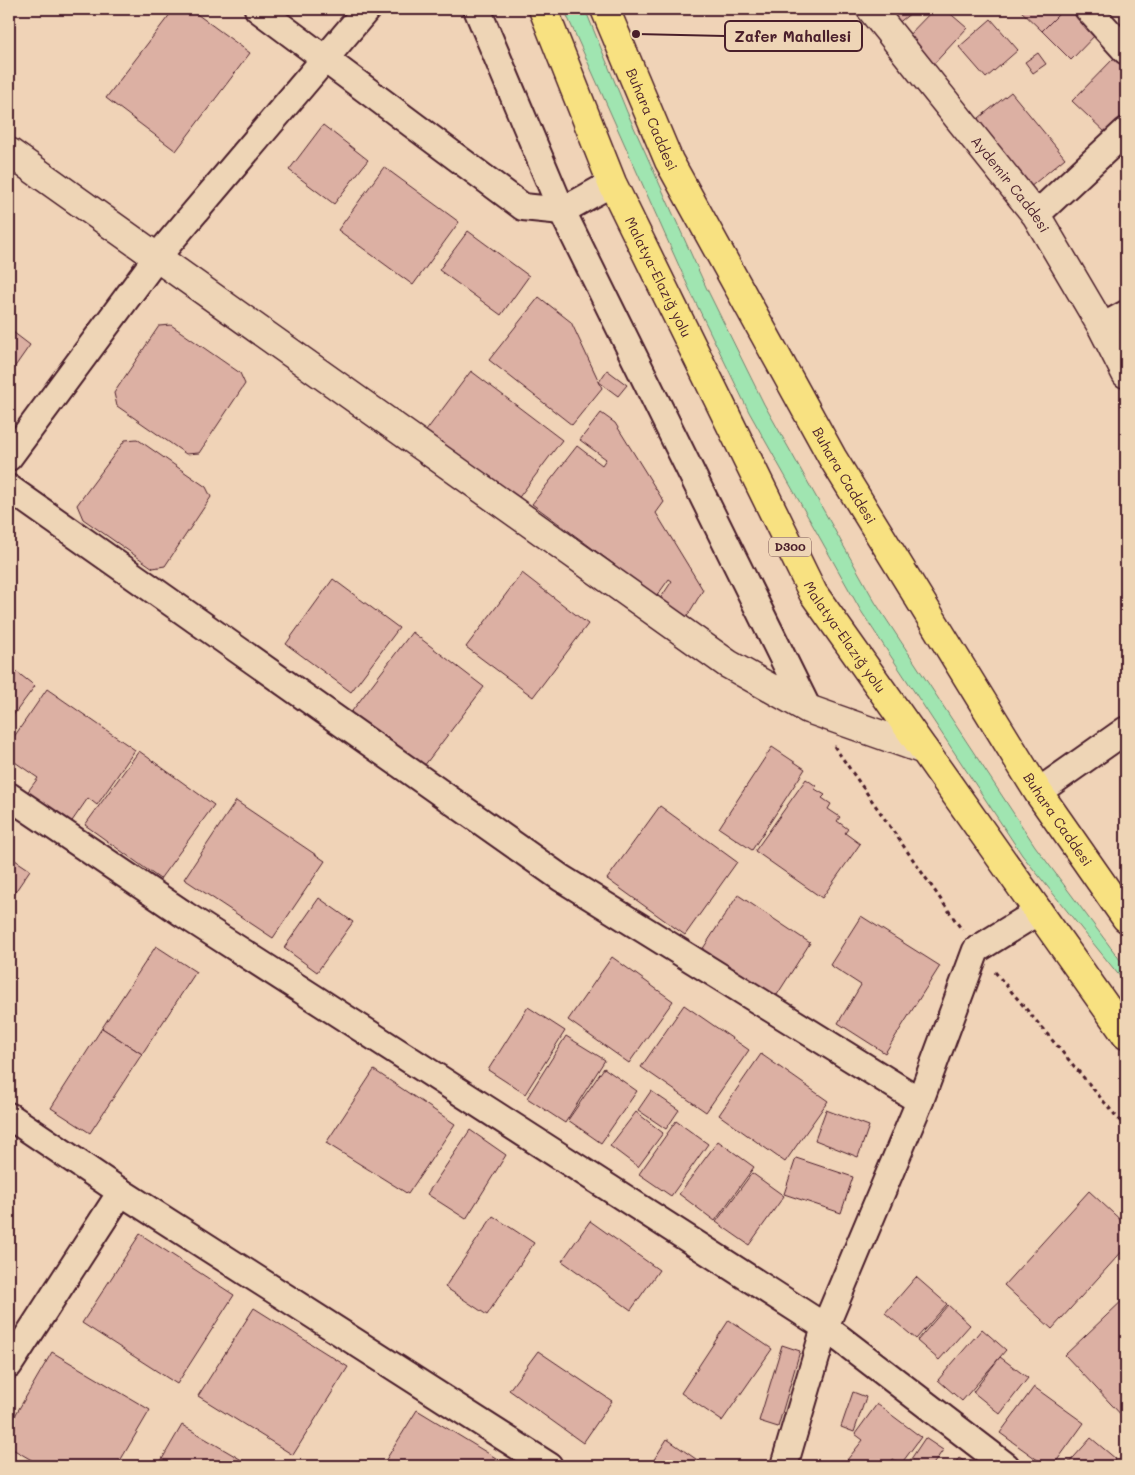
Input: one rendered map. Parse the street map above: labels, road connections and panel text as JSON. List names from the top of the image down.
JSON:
{
  "streets": {
    "highway": ["Buhara Caddesi", "Malatya-Elazığ yolu", "D300"],
    "street": ["Aydemir Caddesi"]
  },
  "places": ["Zafer Mahallesi"]
}
